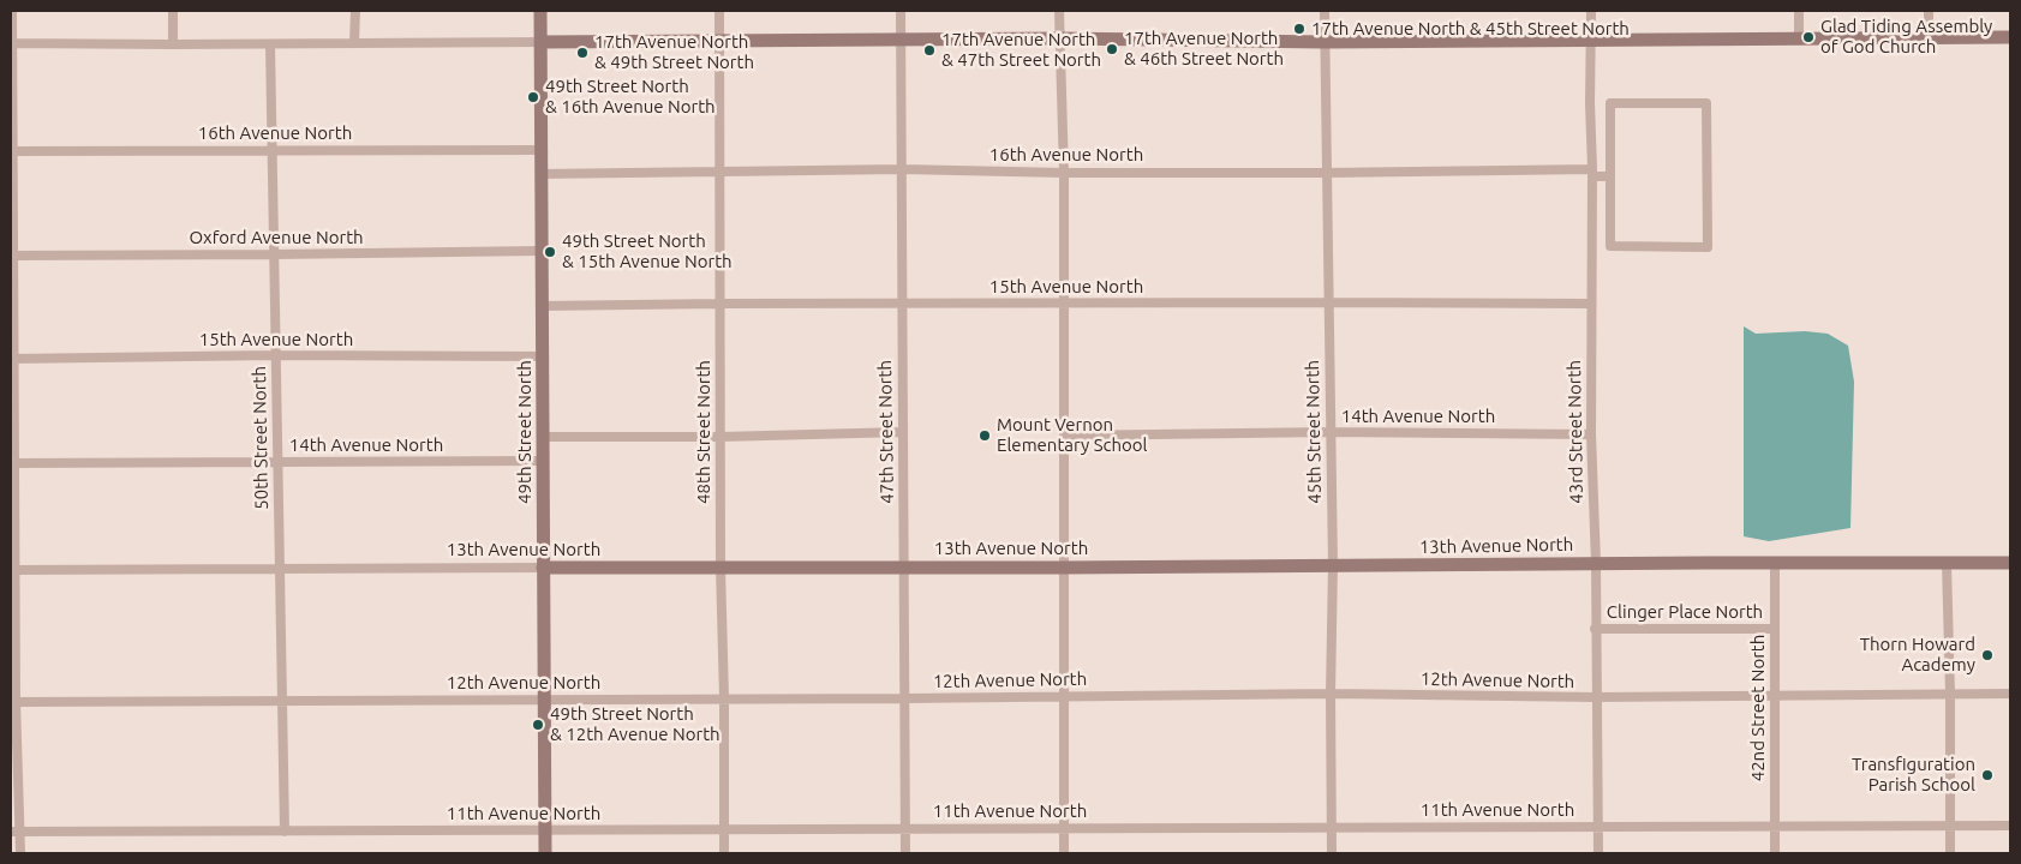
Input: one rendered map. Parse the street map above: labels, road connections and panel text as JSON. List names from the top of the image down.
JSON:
{
  "streets": {
    "street": [
      "16th Avenue North",
      "Oxford Avenue North",
      "15th Avenue North",
      "14th Avenue North",
      "49th Street North",
      "48th Street North",
      "47th Street North",
      "45th Street North",
      "43rd Street North",
      "50th Street North",
      "13th Avenue North",
      "Clinger Place North",
      "12th Avenue North",
      "42nd Street North",
      "11th Avenue North"
    ]
  },
  "crossings": [
    ["16th Avenue North", "49th Street North"],
    ["16th Avenue North", "48th Street North"],
    ["16th Avenue North", "47th Street North"],
    ["16th Avenue North", "45th Street North"],
    ["16th Avenue North", "43rd Street North"],
    ["16th Avenue North", "50th Street North"],
    ["Oxford Avenue North", "49th Street North"],
    ["Oxford Avenue North", "50th Street North"],
    ["15th Avenue North", "49th Street North"],
    ["15th Avenue North", "48th Street North"],
    ["15th Avenue North", "47th Street North"],
    ["15th Avenue North", "45th Street North"],
    ["15th Avenue North", "43rd Street North"],
    ["15th Avenue North", "50th Street North"],
    ["14th Avenue North", "49th Street North"],
    ["14th Avenue North", "45th Street North"],
    ["14th Avenue North", "43rd Street North"],
    ["14th Avenue North", "50th Street North"],
    ["49th Street North", "13th Avenue North"],
    ["49th Street North", "12th Avenue North"],
    ["49th Street North", "11th Avenue North"],
    ["48th Street North", "13th Avenue North"],
    ["48th Street North", "12th Avenue North"],
    ["48th Street North", "11th Avenue North"],
    ["47th Street North", "13th Avenue North"],
    ["47th Street North", "12th Avenue North"],
    ["47th Street North", "11th Avenue North"],
    ["45th Street North", "13th Avenue North"],
    ["45th Street North", "12th Avenue North"],
    ["45th Street North", "11th Avenue North"],
    ["43rd Street North", "13th Avenue North"],
    ["43rd Street North", "Clinger Place North"],
    ["43rd Street North", "12th Avenue North"],
    ["43rd Street North", "11th Avenue North"],
    ["50th Street North", "13th Avenue North"],
    ["50th Street North", "12th Avenue North"],
    ["50th Street North", "11th Avenue North"],
    ["13th Avenue North", "42nd Street North"],
    ["Clinger Place North", "42nd Street North"],
    ["12th Avenue North", "42nd Street North"],
    ["42nd Street North", "11th Avenue North"]
  ],
  "places": [
    "17th Avenue North & 45th Street North",
    "Glad Tiding Assembly of God Church",
    "17th Avenue North & 46th Street North",
    "17th Avenue North & 47th Street North",
    "17th Avenue North & 49th Street North",
    "49th Street North & 16th Avenue North",
    "49th Street North & 15th Avenue North",
    "Mount Vernon Elementary School",
    "Thorn Howard Academy",
    "49th Street North & 12th Avenue North",
    "Transfiguration Parish School"
  ]
}
